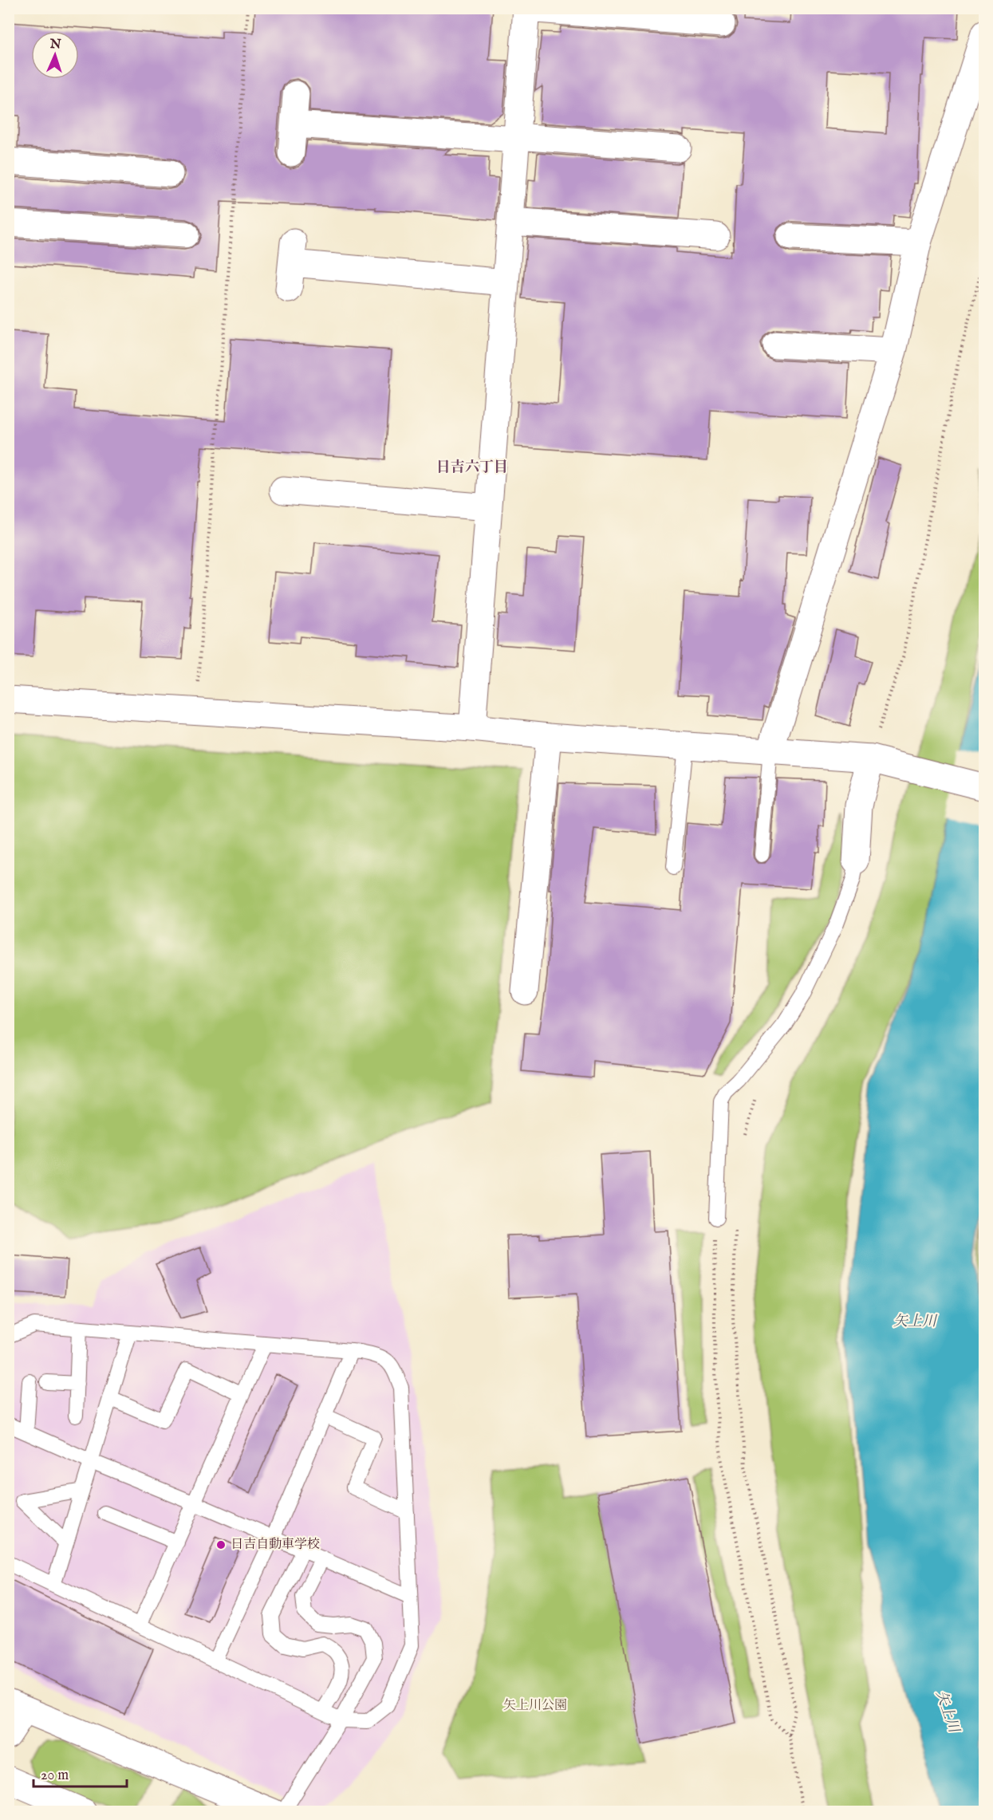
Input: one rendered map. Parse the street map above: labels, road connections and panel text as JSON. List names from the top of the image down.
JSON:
{
  "districts": ["日吉六丁目"],
  "water": ["矢上川"],
  "parks": ["矢上川公園"],
  "places": ["日吉自動車学校"],
  "scale_bar": "20 m",
  "north": "top"
}
